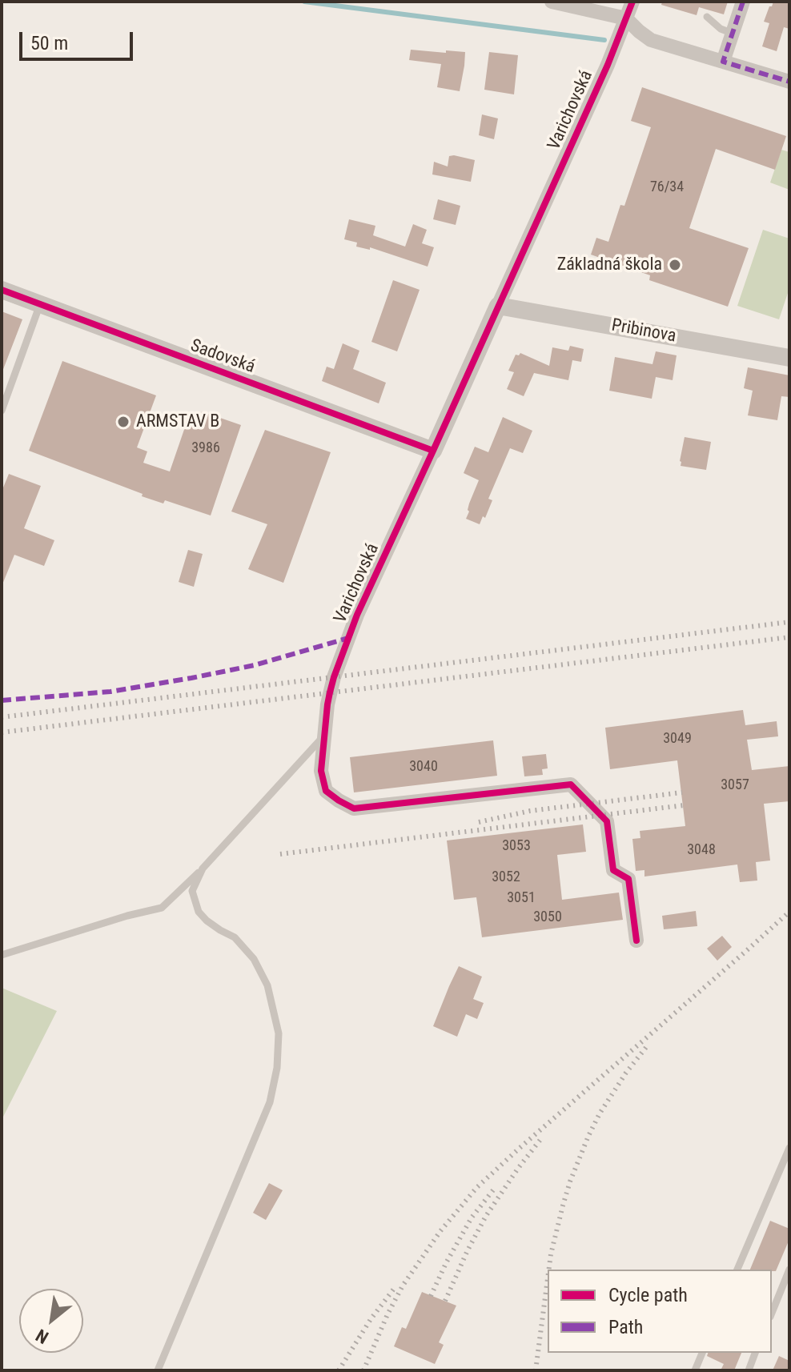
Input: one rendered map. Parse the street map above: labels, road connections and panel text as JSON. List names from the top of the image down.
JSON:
{
  "streets": {
    "street": ["Varichovská", "Pribinova", "Sadovská"]
  },
  "crossings": [
    ["Varichovská", "Pribinova"],
    ["Varichovská", "Sadovská"]
  ],
  "places": ["Základná škola", "ARMSTAV B"],
  "house_numbers": [
    "76/34",
    "3986",
    "3049",
    "3040",
    "3057",
    "3053",
    "3048",
    "3052",
    "3051",
    "3050"
  ],
  "legend": ["Cycle path", "Path"],
  "scale_bar": "50 m",
  "north": "bottom left"
}
